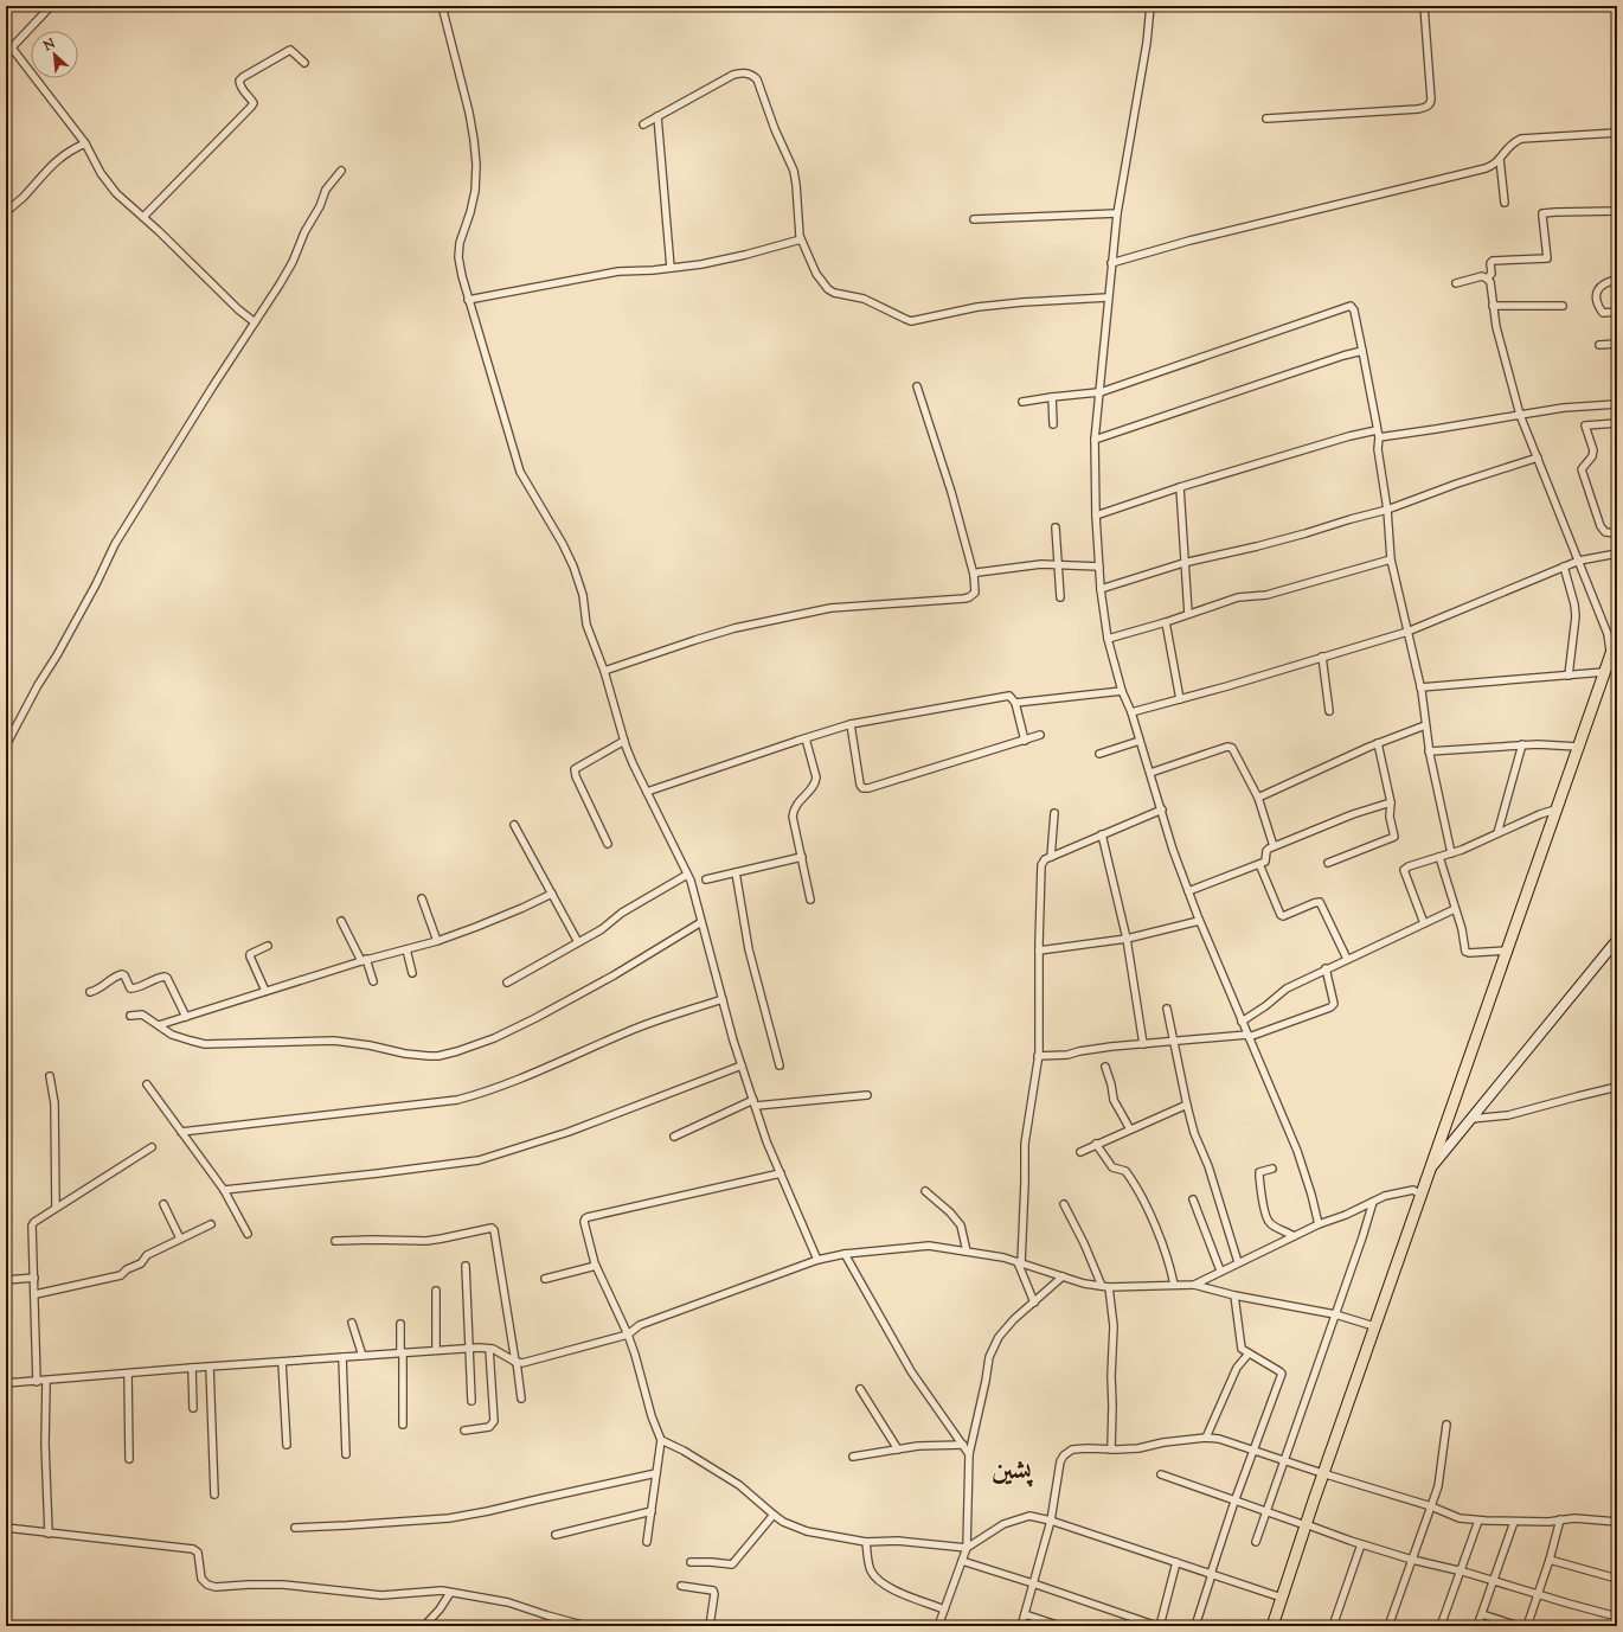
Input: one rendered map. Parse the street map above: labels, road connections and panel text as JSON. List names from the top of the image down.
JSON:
{
  "districts": ["پشین"],
  "north": "top left"
}
